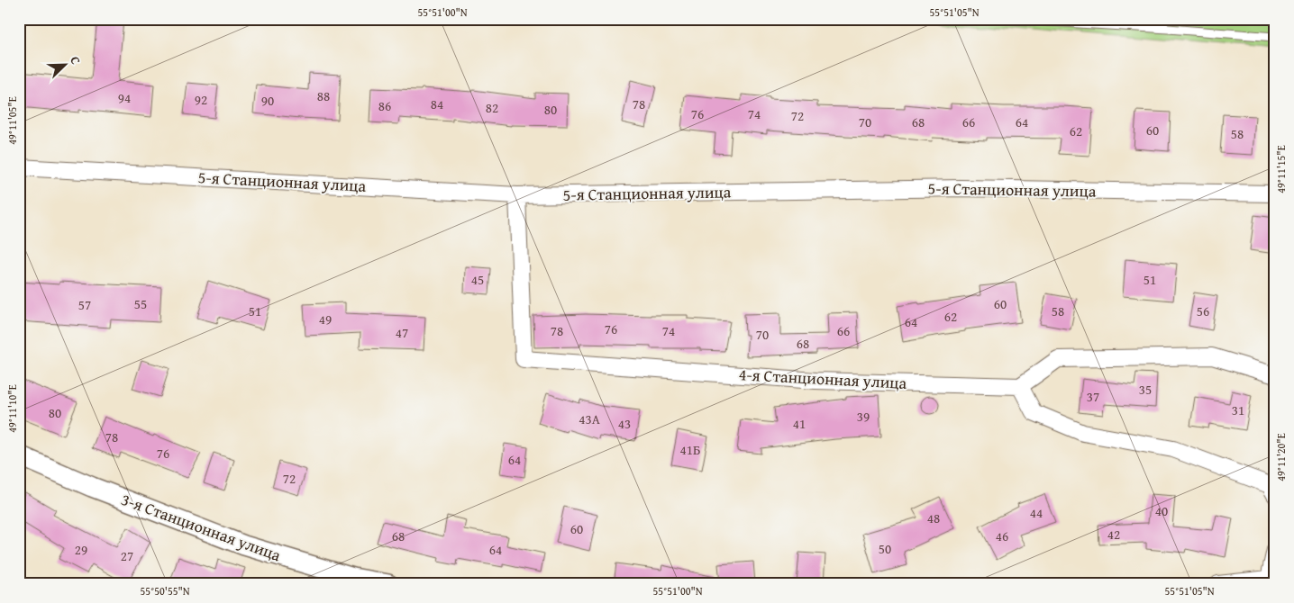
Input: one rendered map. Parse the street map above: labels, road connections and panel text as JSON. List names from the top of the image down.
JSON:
{
  "streets": {
    "street": ["5-я Станционная улица", "4-я Станционная улица", "3-я Станционная улица"]
  },
  "crossings": [
    ["5-я Станционная улица", "4-я Станционная улица"]
  ],
  "house_numbers": [
    "88",
    "94",
    "92",
    "90",
    "84",
    "78",
    "86",
    "82",
    "80",
    "76",
    "74",
    "72",
    "70",
    "68",
    "66",
    "64",
    "60",
    "62",
    "58",
    "45",
    "51",
    "55",
    "60",
    "57",
    "51",
    "58",
    "56",
    "62",
    "49",
    "64",
    "76",
    "78",
    "74",
    "66",
    "47",
    "70",
    "68",
    "35",
    "37",
    "31",
    "80",
    "39",
    "43А",
    "43",
    "41",
    "78",
    "41Б",
    "76",
    "64",
    "72",
    "40",
    "44",
    "48",
    "60",
    "42",
    "68",
    "46",
    "50",
    "29",
    "64",
    "27"
  ],
  "north": "top right",
  "coordinates": [
    "55°51'00\"N",
    "55°51'05\"N",
    "49°11'05\"E",
    "49°11'15\"E",
    "49°11'10\"E",
    "49°11'20\"E",
    "55°50'55\"N"
  ]
}
